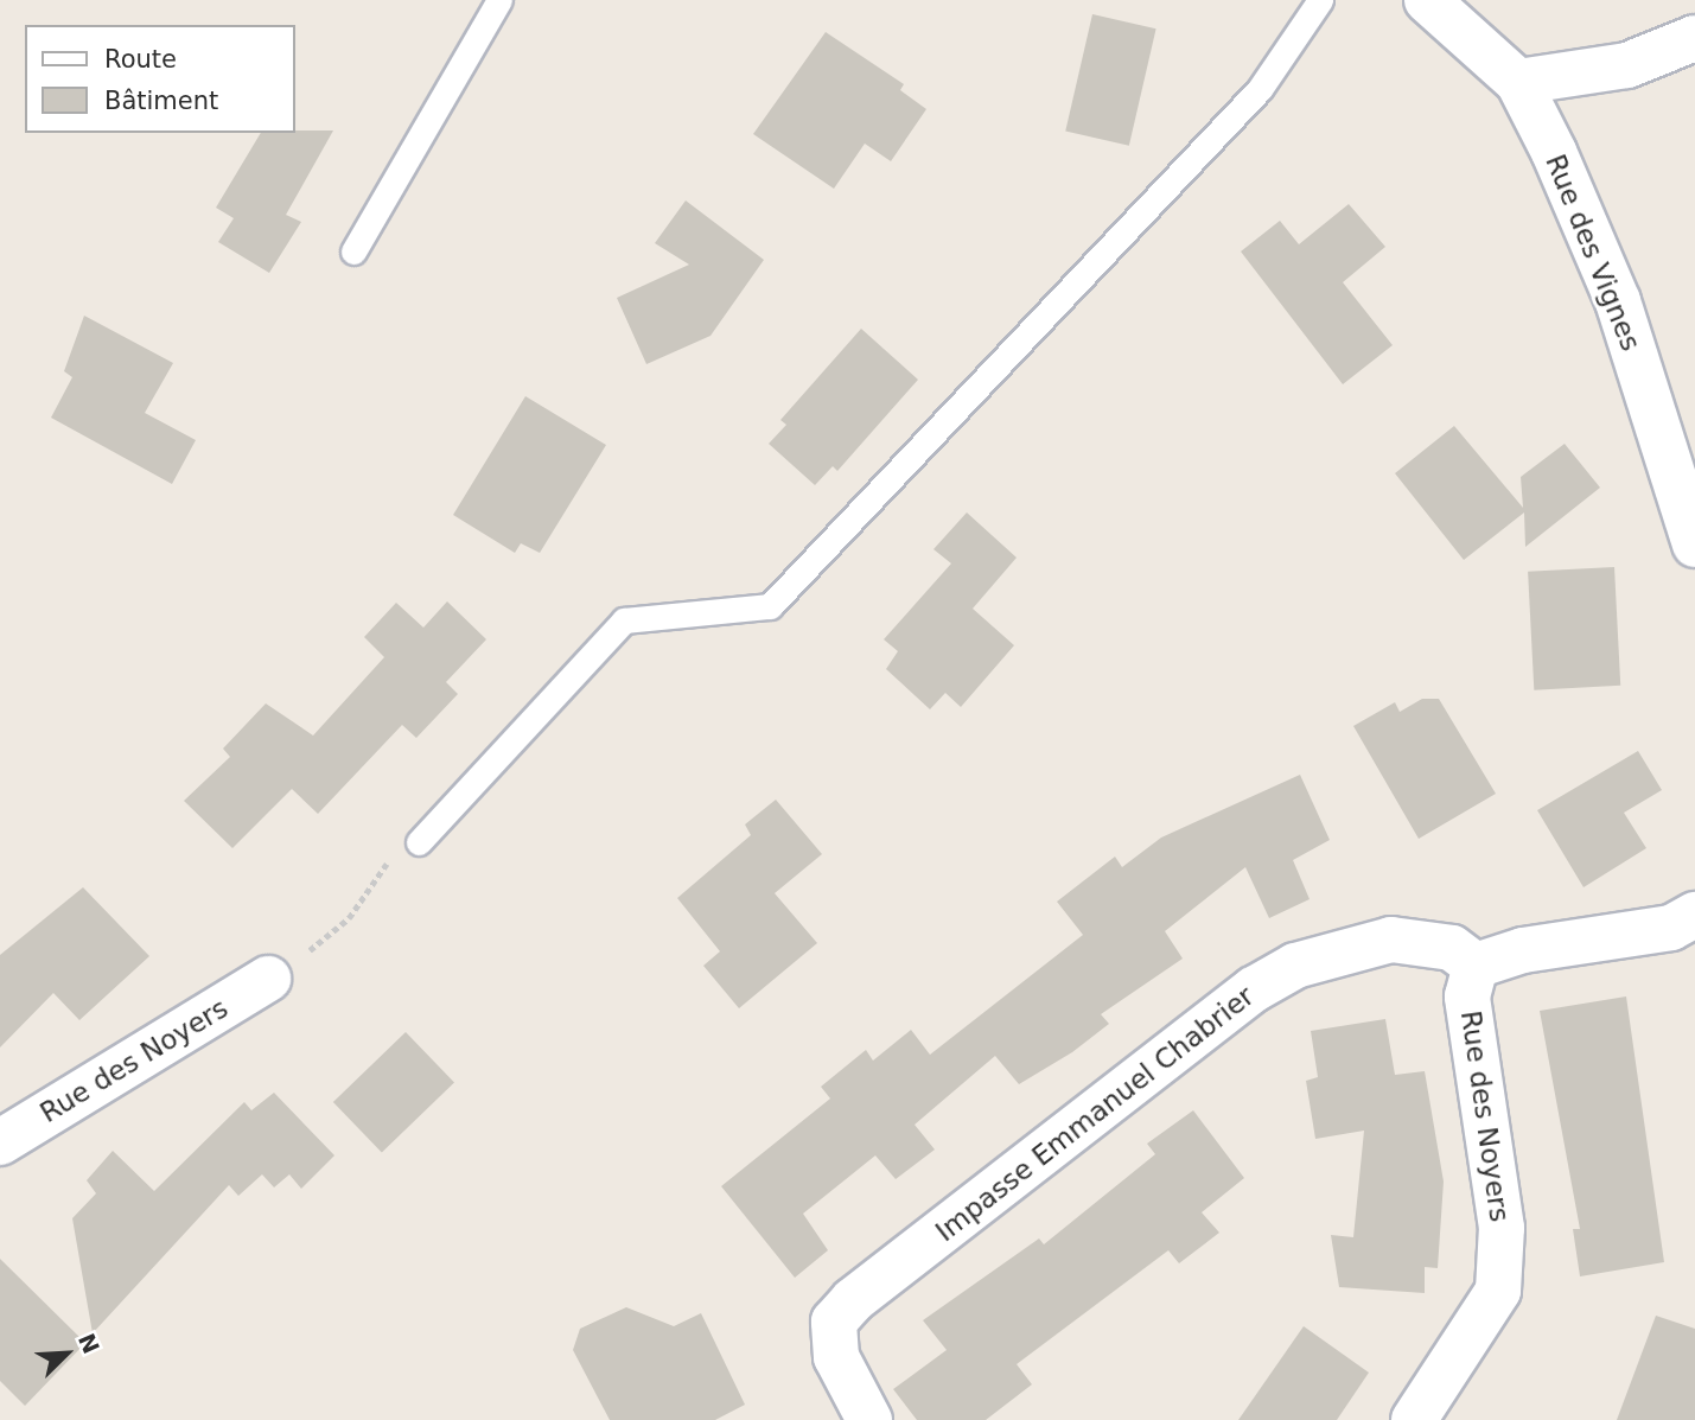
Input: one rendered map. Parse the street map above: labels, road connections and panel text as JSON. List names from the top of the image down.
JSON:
{
  "streets": {
    "street": ["Rue des Vignes", "Rue des Noyers", "Impasse Emmanuel Chabrier"]
  },
  "crossings": [
    ["Rue des Noyers", "Impasse Emmanuel Chabrier"]
  ],
  "legend": ["Route", "Bâtiment"],
  "north": "top right"
}
